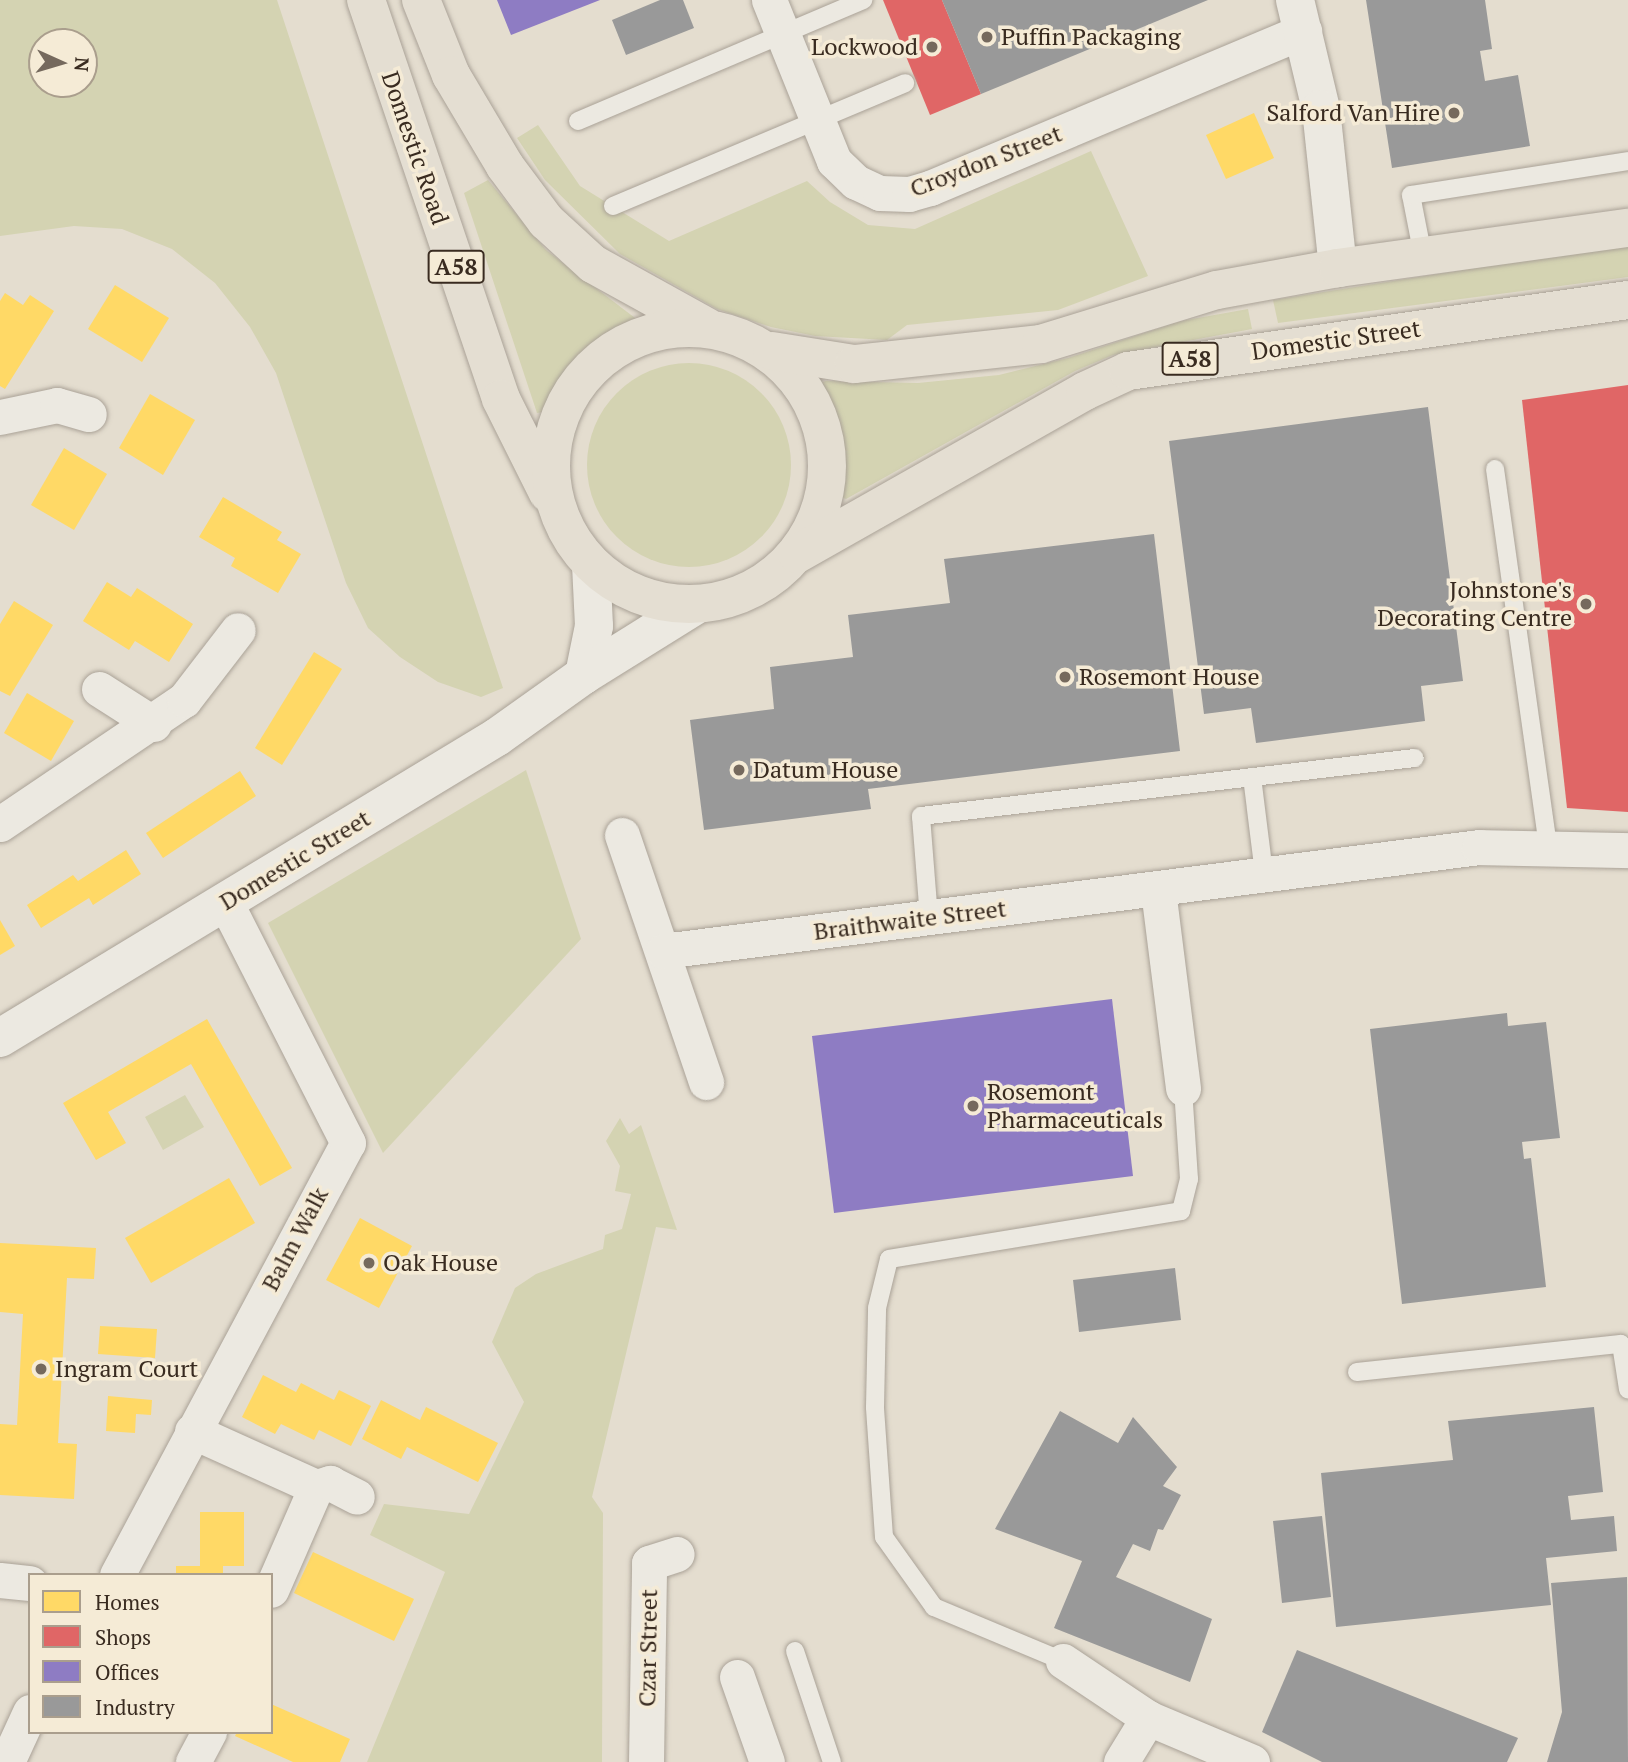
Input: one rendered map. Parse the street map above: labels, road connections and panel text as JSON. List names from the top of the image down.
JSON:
{
  "streets": {
    "main road": ["Domestic Road", "A58", "Domestic Street"],
    "street": [
      "Croydon Street",
      "Braithwaite Street",
      "Balm Walk",
      "Czar Street"
    ]
  },
  "crossings": [
    ["Domestic Road", "A58"],
    ["A58", "Domestic Street"],
    ["Domestic Street", "Balm Walk"]
  ],
  "places": [
    "Puffin Packaging",
    "Lockwood",
    "Salford Van Hire",
    "Johnstone's Decorating Centre",
    "Rosemont House",
    "Datum House",
    "Rosemont Pharmaceuticals",
    "Oak House",
    "Ingram Court"
  ],
  "legend": [
    "Homes",
    "Shops",
    "Offices",
    "Industry"
  ],
  "north": "right"
}
